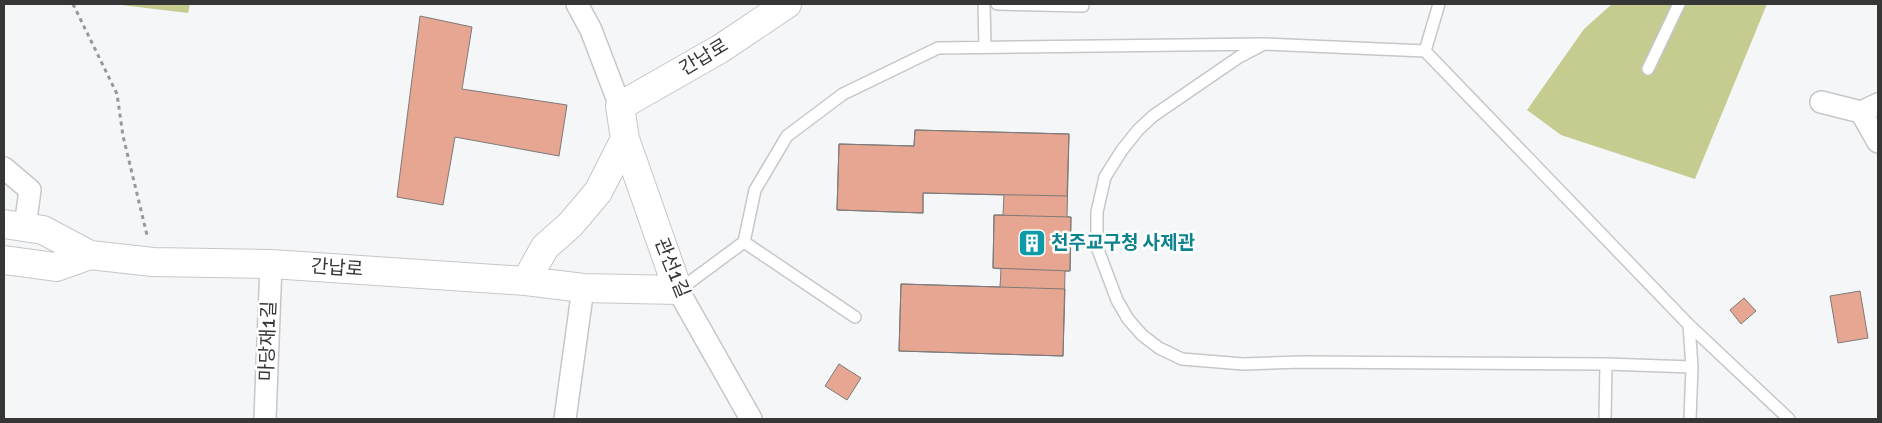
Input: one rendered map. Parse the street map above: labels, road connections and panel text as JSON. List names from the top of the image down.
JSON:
{
  "streets": {
    "street": ["간납로", "관선1길", "마당재1길"]
  },
  "crossings": [
    ["간납로", "관선1길"],
    ["간납로", "마당재1길"]
  ],
  "places": {
    "building": ["천주교구청 사제관"]
  }
}
